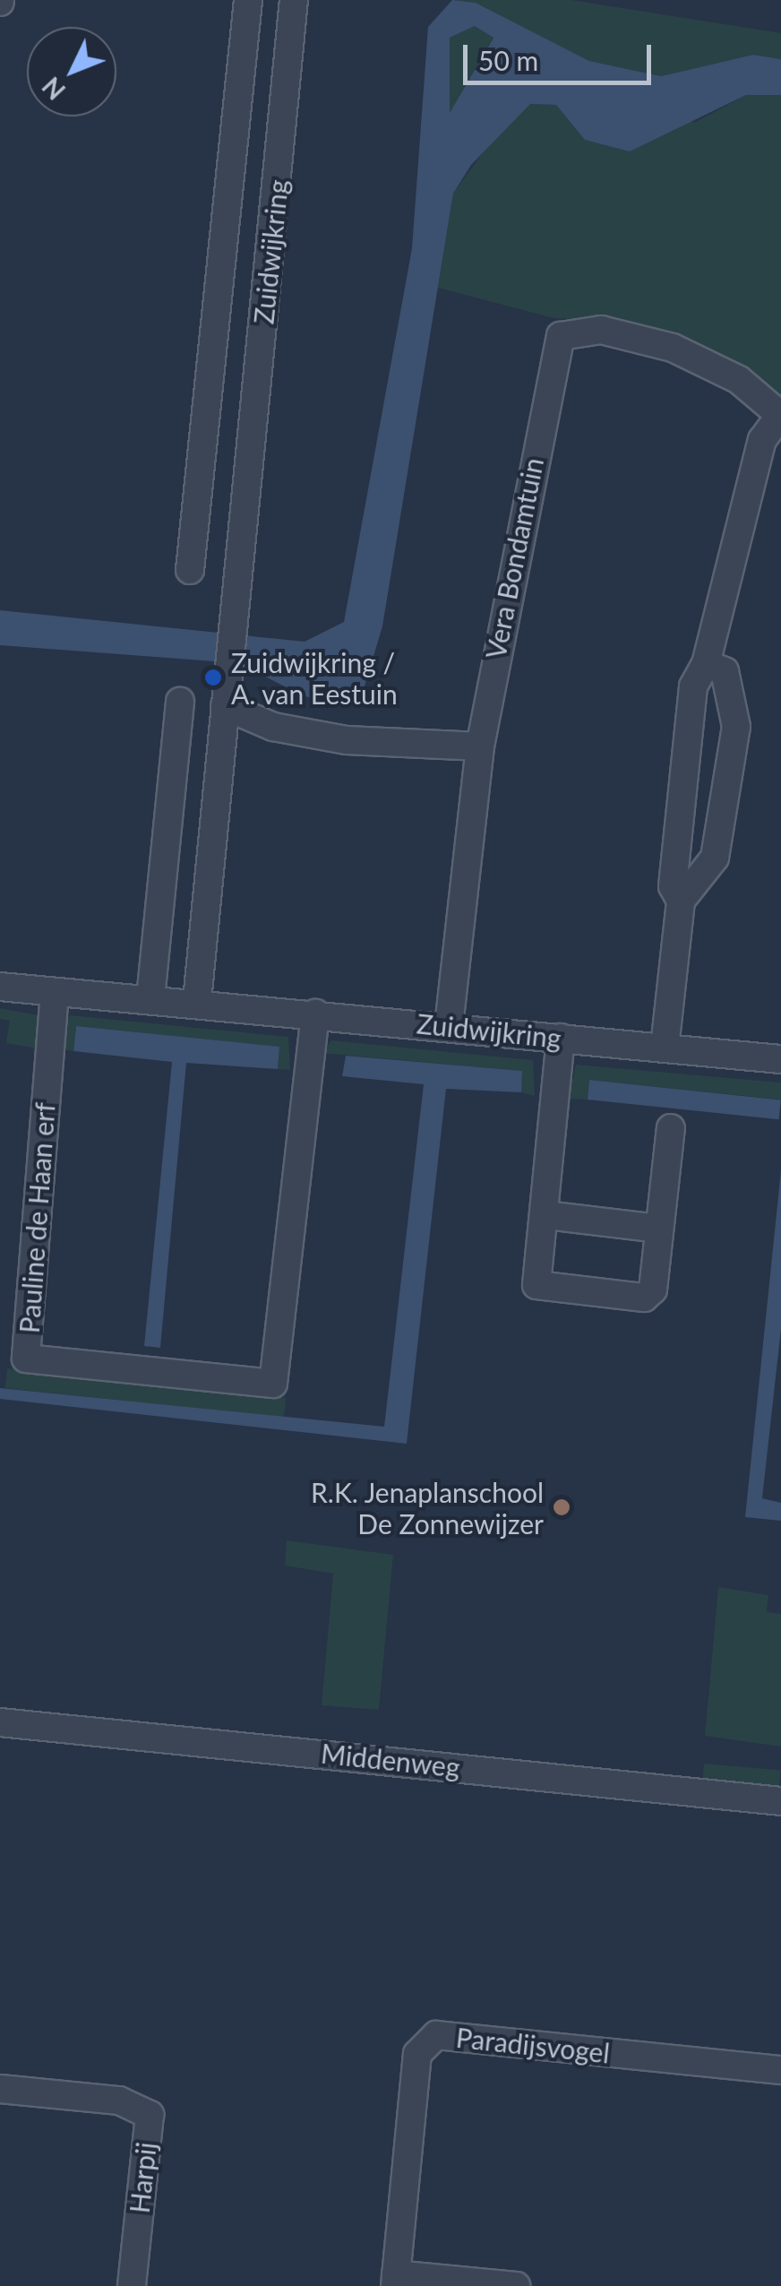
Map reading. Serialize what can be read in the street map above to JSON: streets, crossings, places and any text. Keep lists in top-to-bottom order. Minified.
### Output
{"streets":{"street":["Zuidwijkring","Vera Bondamtuin","Pauline de Haan erf","Middenweg","Paradijsvogel","Harpij"]},"crossings":[["Zuidwijkring","Vera Bondamtuin"],["Zuidwijkring","Pauline de Haan erf"]],"places":["Zuidwijkring / A. van Eestuin","R.K. Jenaplanschool De Zonnewijzer"],"scale_bar":"50 m","north":"bottom left"}
